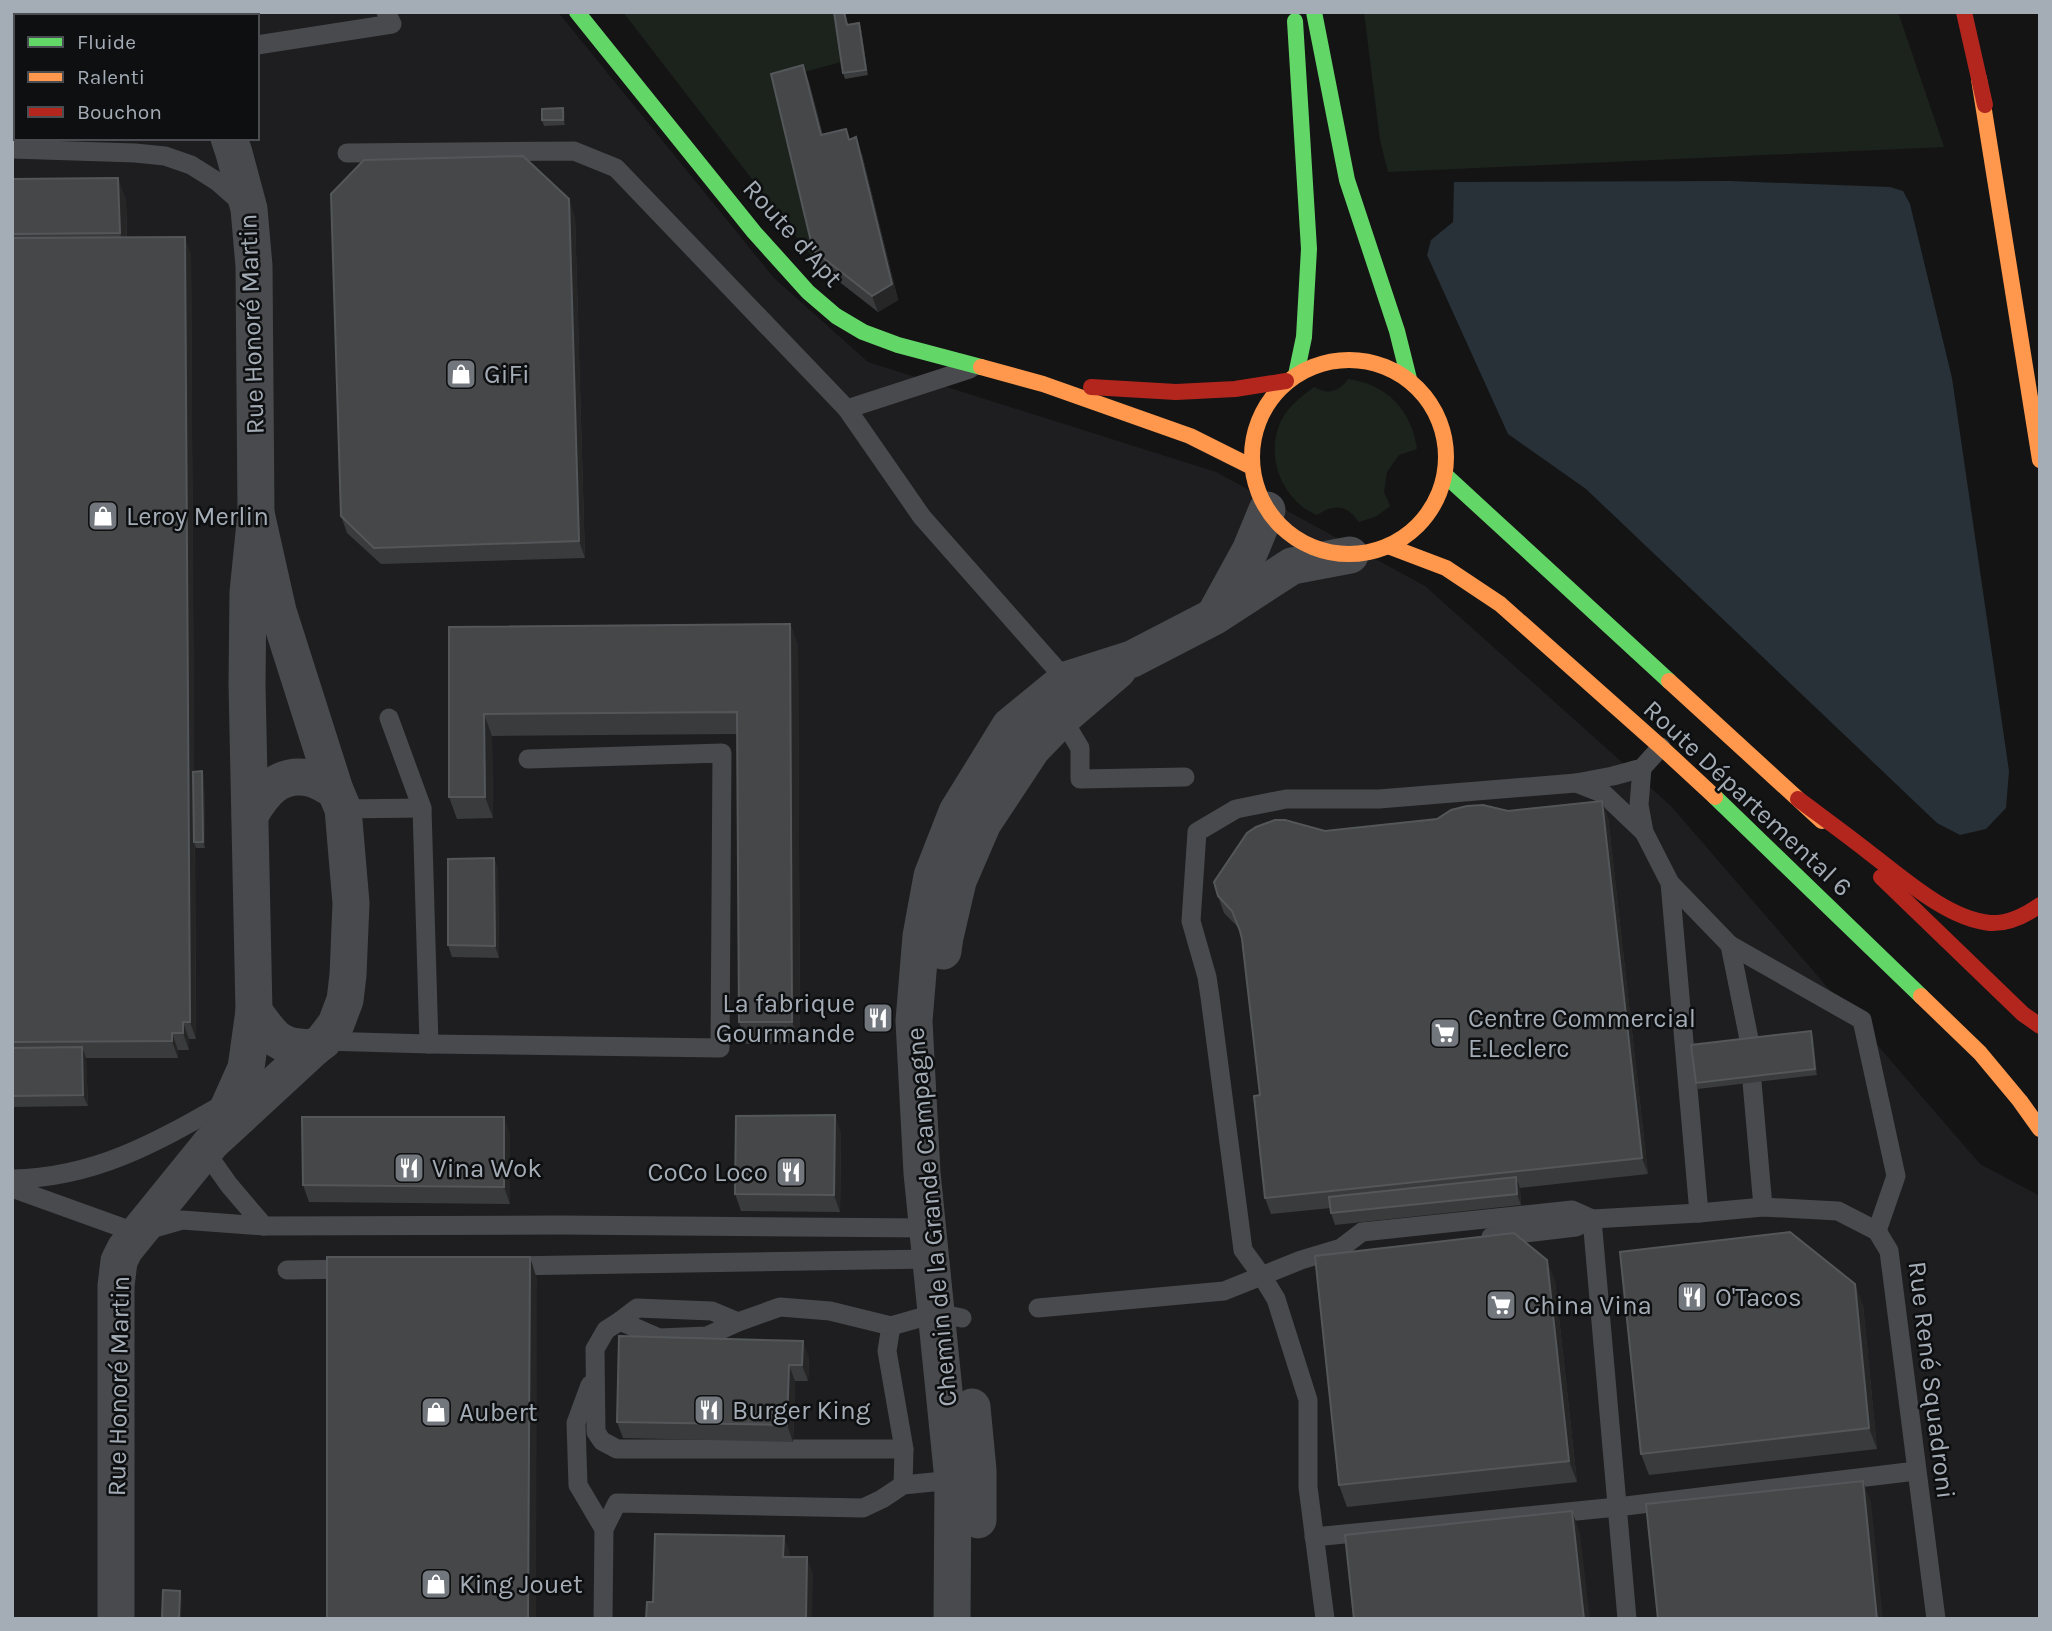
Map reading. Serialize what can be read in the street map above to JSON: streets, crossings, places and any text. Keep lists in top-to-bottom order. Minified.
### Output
{"streets":{"main road":["Route d'Apt","Route Départemental 6"],"street":["Rue Honoré Martin","Chemin de la Grande Campagne"],"lane":["Rue René Squadroni"]},"crossings":[["Route d'Apt","Route Départemental 6"],["Route d'Apt","Chemin de la Grande Campagne"],["Route Départemental 6","Chemin de la Grande Campagne"]],"places":{"shop":["GiFi","Leroy Merlin","Aubert","King Jouet"],"restaurant":["La fabrique Gourmande","Vina Wok","CoCo Loco","O'Tacos","Burger King"],"supermarket":["Centre Commercial E.Leclerc","China Vina"]},"legend":["Fluide","Ralenti","Bouchon"]}
